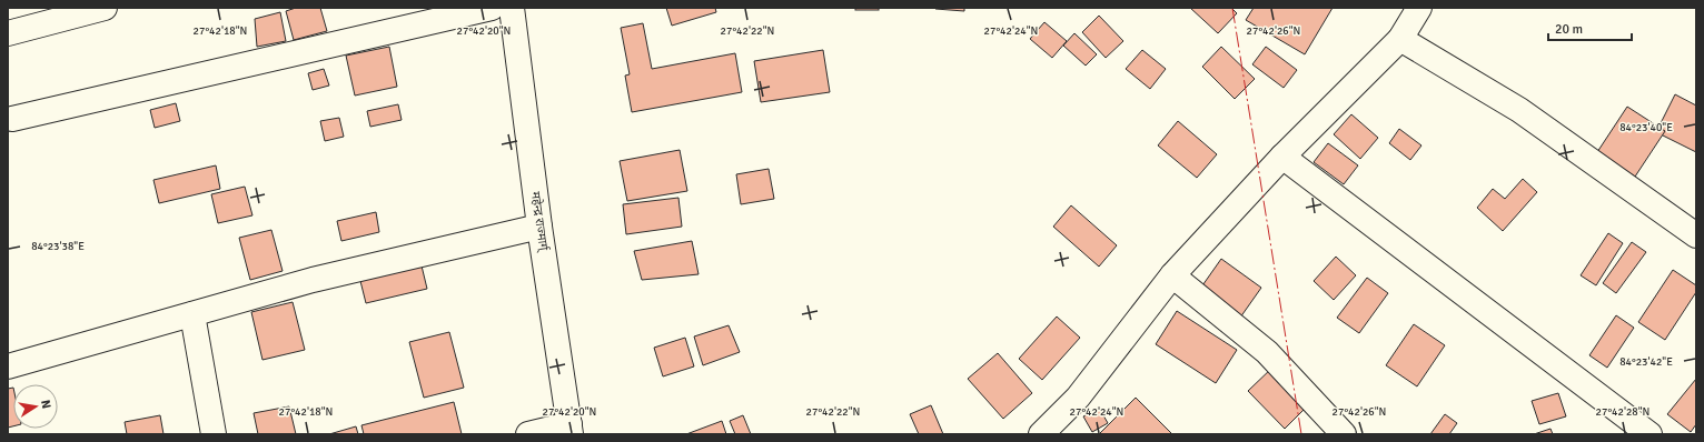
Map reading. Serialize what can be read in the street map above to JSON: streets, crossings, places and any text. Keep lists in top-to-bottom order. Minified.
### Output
{"streets":{"main road":["महेन्द्र राज्मार्ग्"]},"scale_bar":"20 m","north":"right","coordinates":["27°42'18\"N","27°42'20\"N","27°42'22\"N","27°42'24\"N","27°42'26\"N","84°23'40\"E","84°23'38\"E","84°23'42\"E","27°42'28\"N"]}
